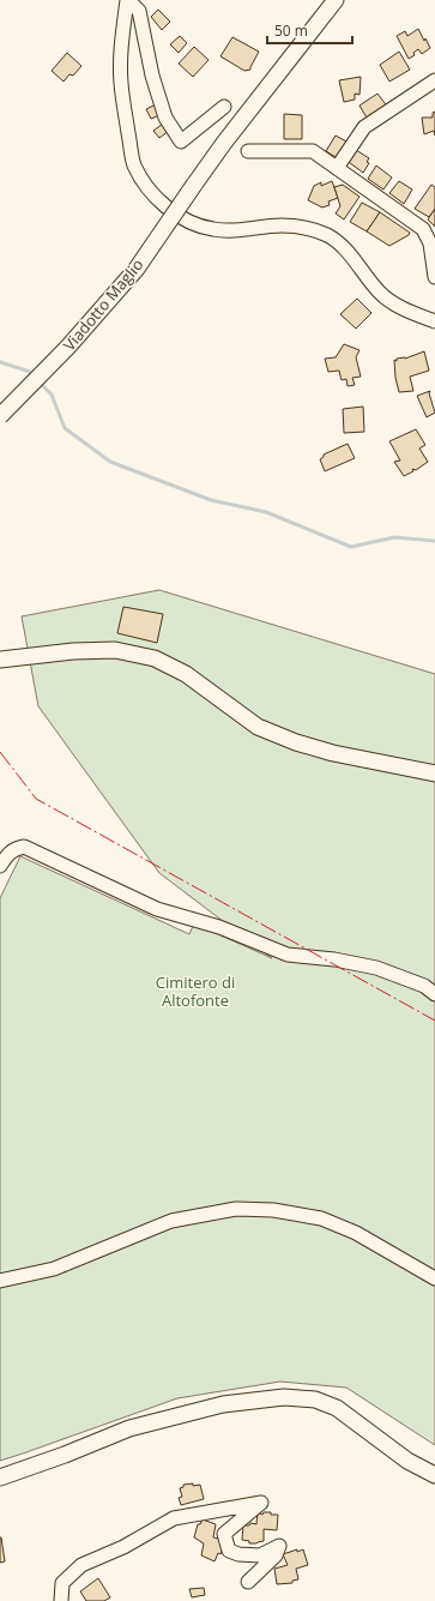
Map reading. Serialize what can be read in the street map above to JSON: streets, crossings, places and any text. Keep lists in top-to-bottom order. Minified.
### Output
{"streets":{"main road":["Viadotto Maglio"]},"parks":["Cimitero di Altofonte"],"scale_bar":"50 m"}
